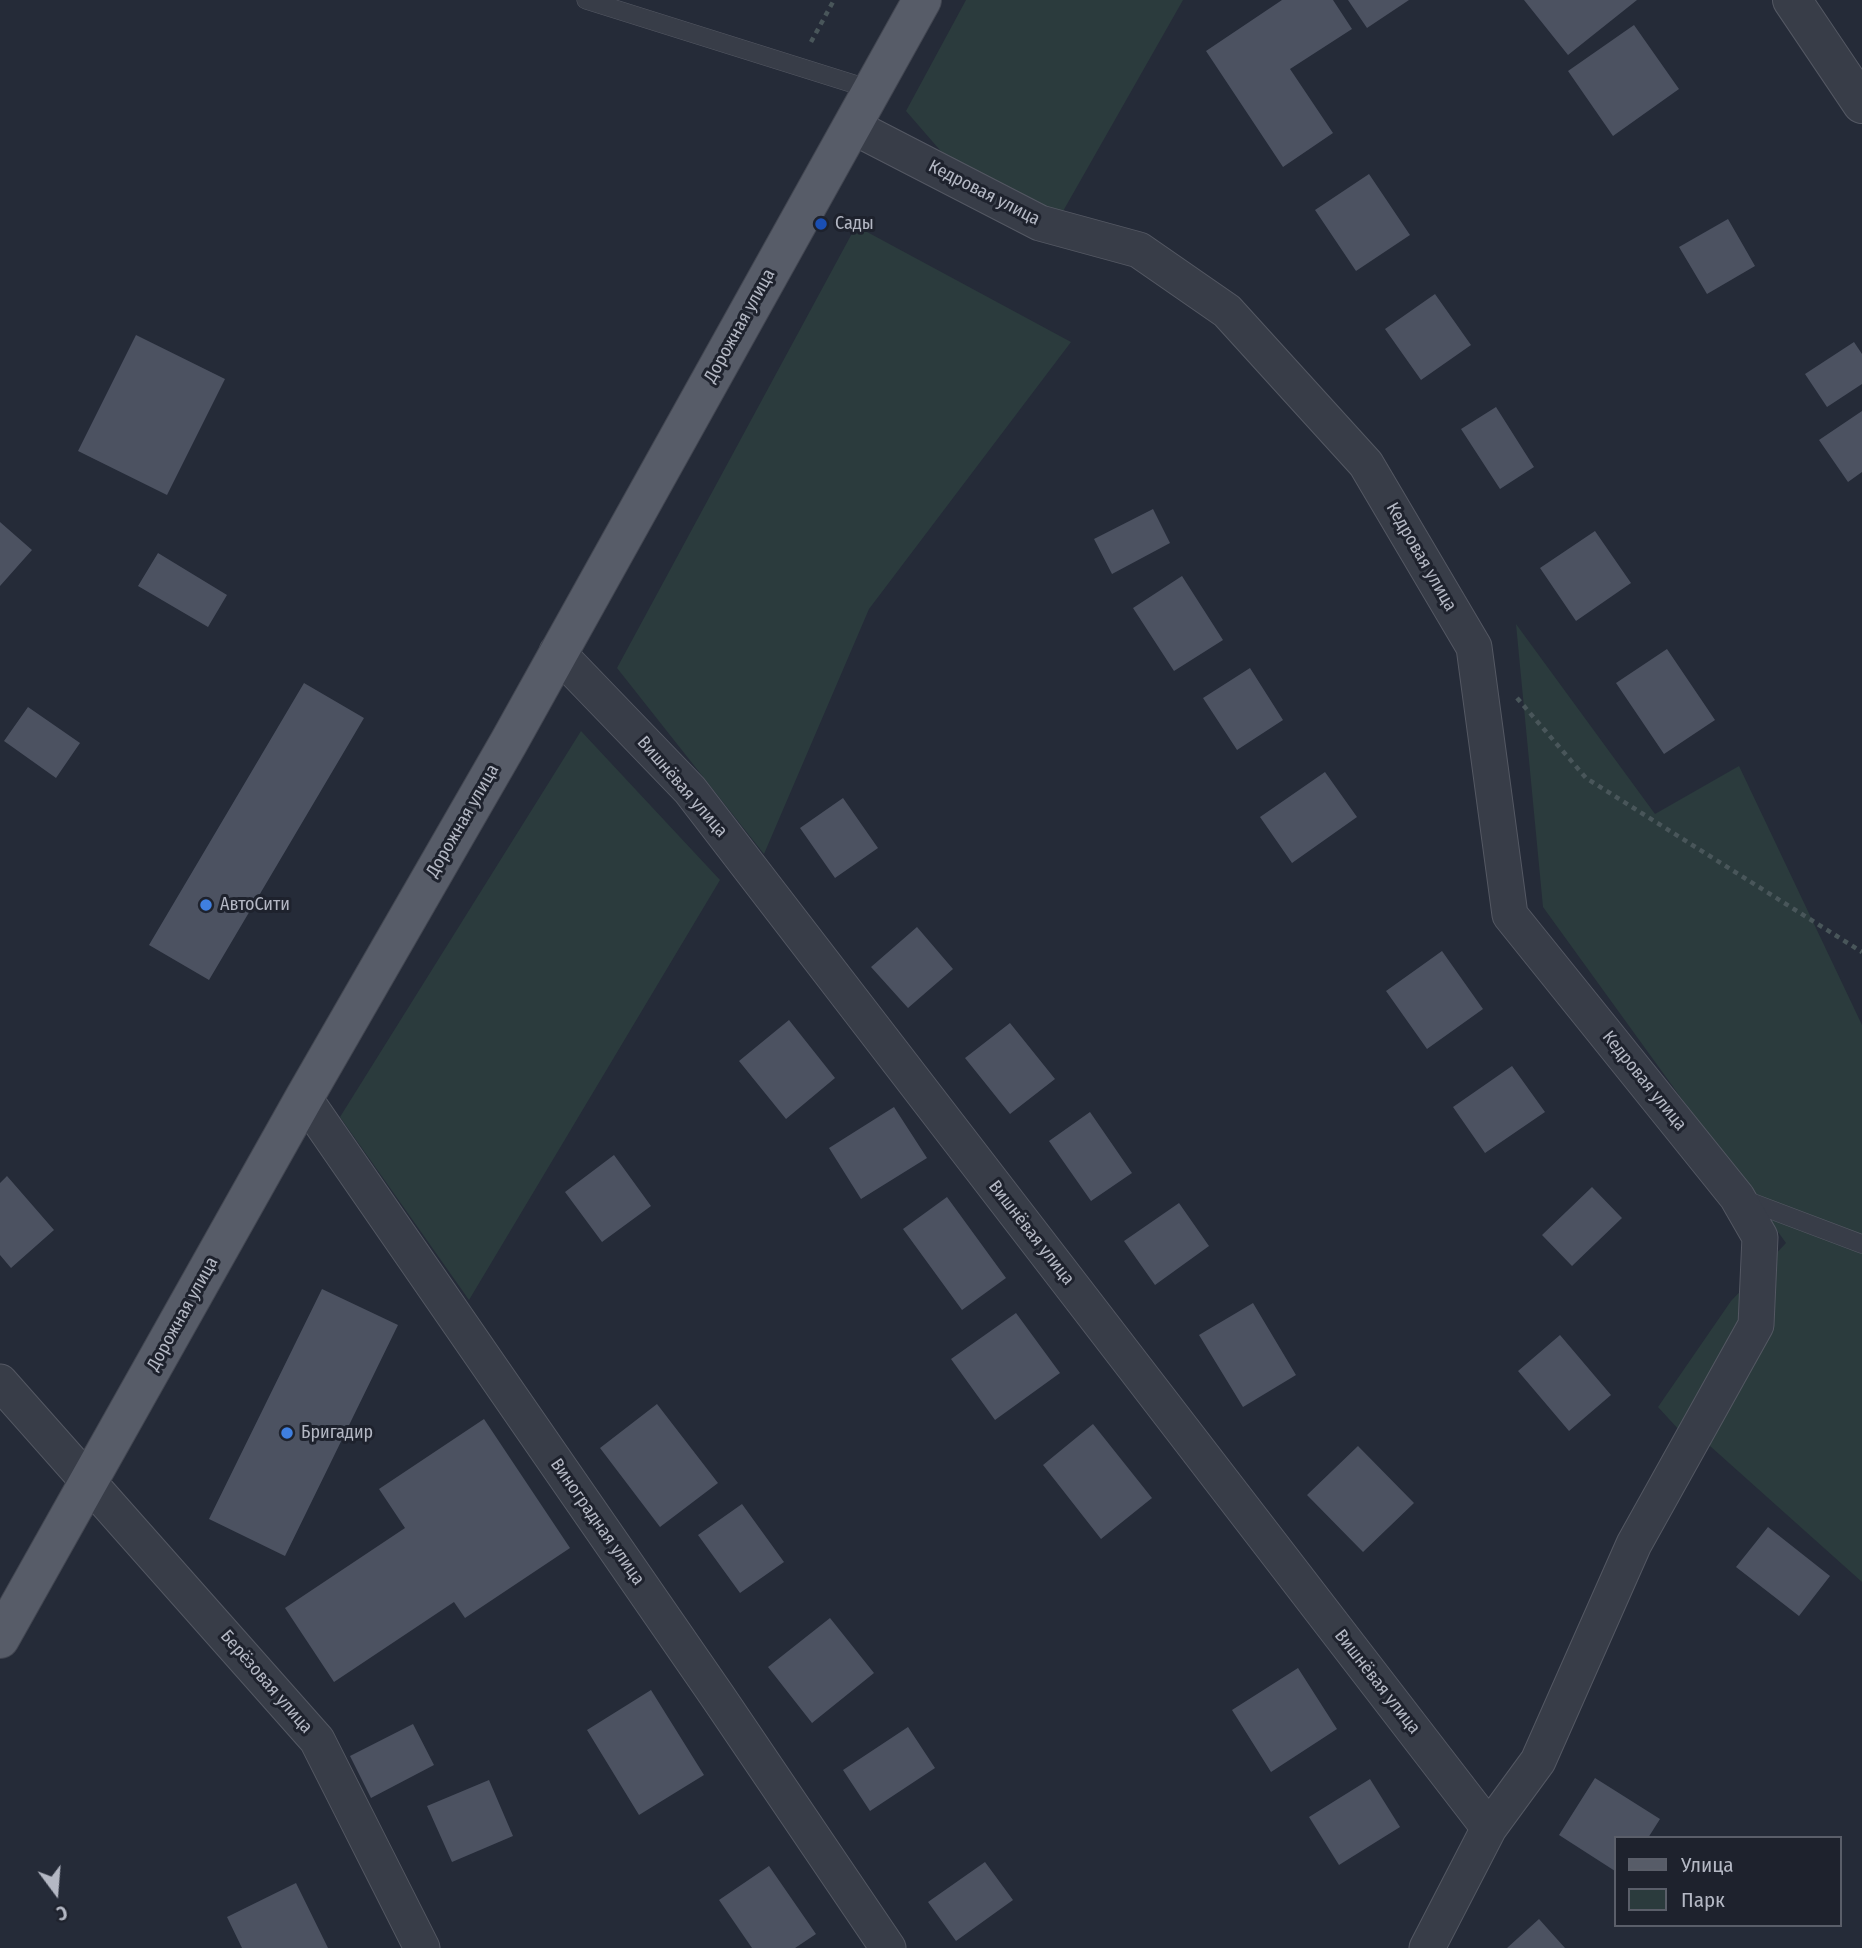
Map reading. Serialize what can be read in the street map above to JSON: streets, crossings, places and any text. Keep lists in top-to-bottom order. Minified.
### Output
{"streets":{"main road":["Дорожная улица"],"street":["Кедровая улица","Вишнёвая улица","Виноградная улица","Берёзовая улица"]},"crossings":[["Кедровая улица","Дорожная улица"],["Кедровая улица","Вишнёвая улица"],["Дорожная улица","Вишнёвая улица"],["Дорожная улица","Виноградная улица"],["Дорожная улица","Берёзовая улица"]],"places":["Сады","АвтоСити","Бригадир"],"legend":["Улица","Парк"],"north":"bottom"}
